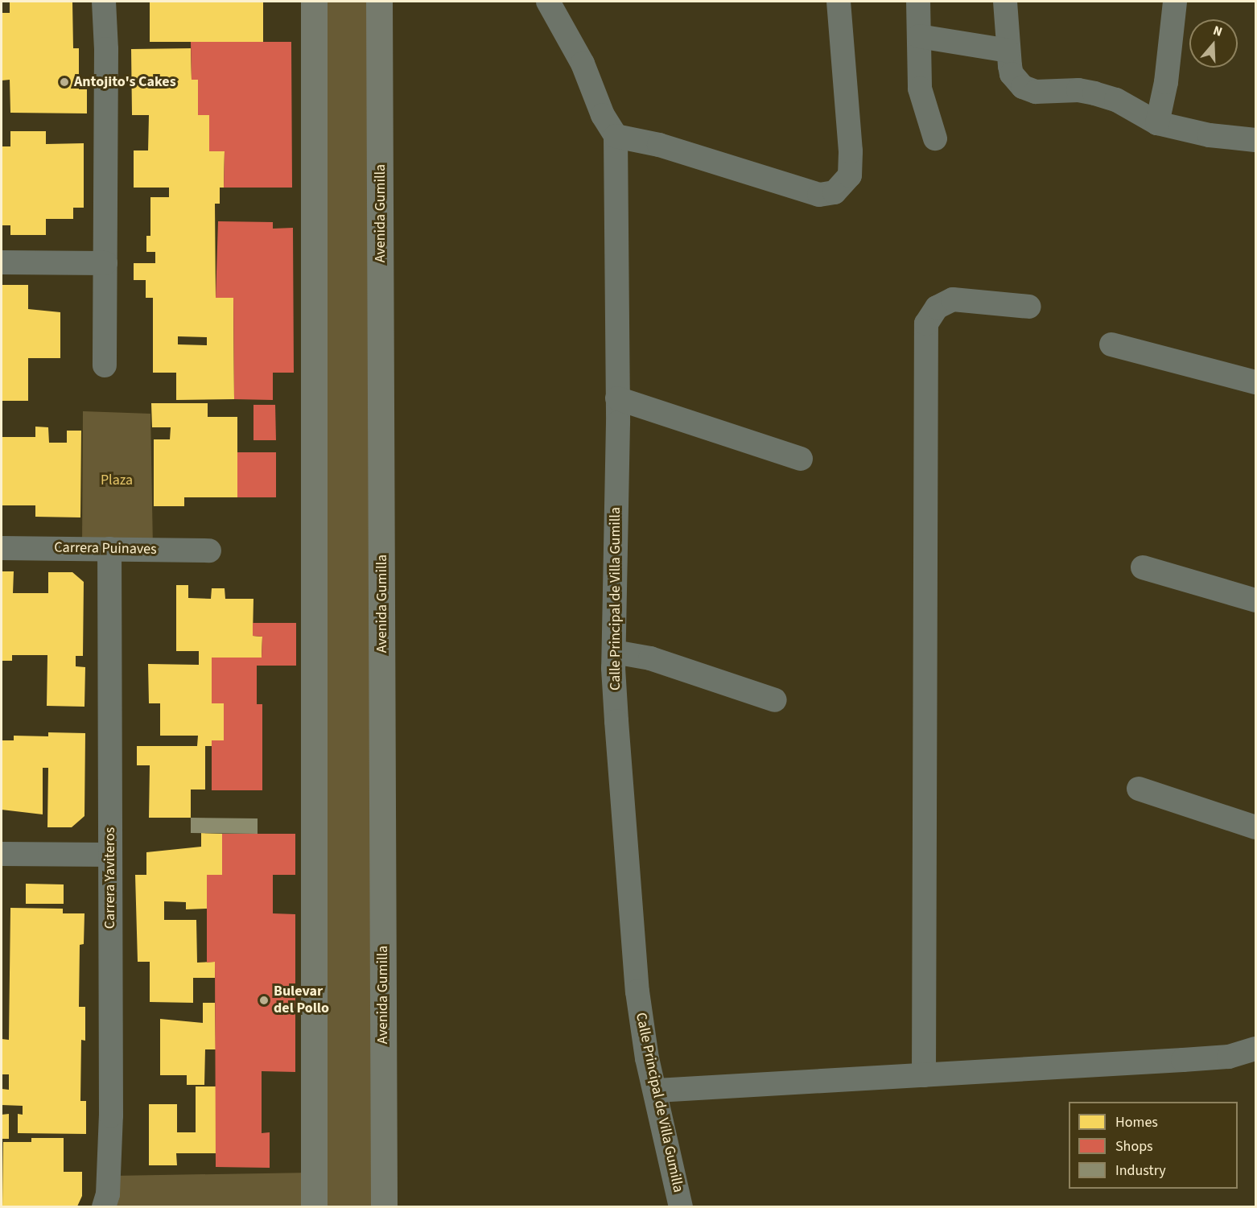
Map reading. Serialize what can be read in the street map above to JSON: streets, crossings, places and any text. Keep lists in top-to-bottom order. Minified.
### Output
{"streets":{"main road":["Avenida Gumilla"],"street":["Carrera Puinaves","Calle Principal de Villa Gumilla","Carrera Yaviteros"]},"crossings":[["Carrera Puinaves","Carrera Yaviteros"]],"parks":["Plaza"],"places":["Antojito's Cakes","Bulevar del Pollo"],"legend":["Homes","Shops","Industry"],"north":"top"}
